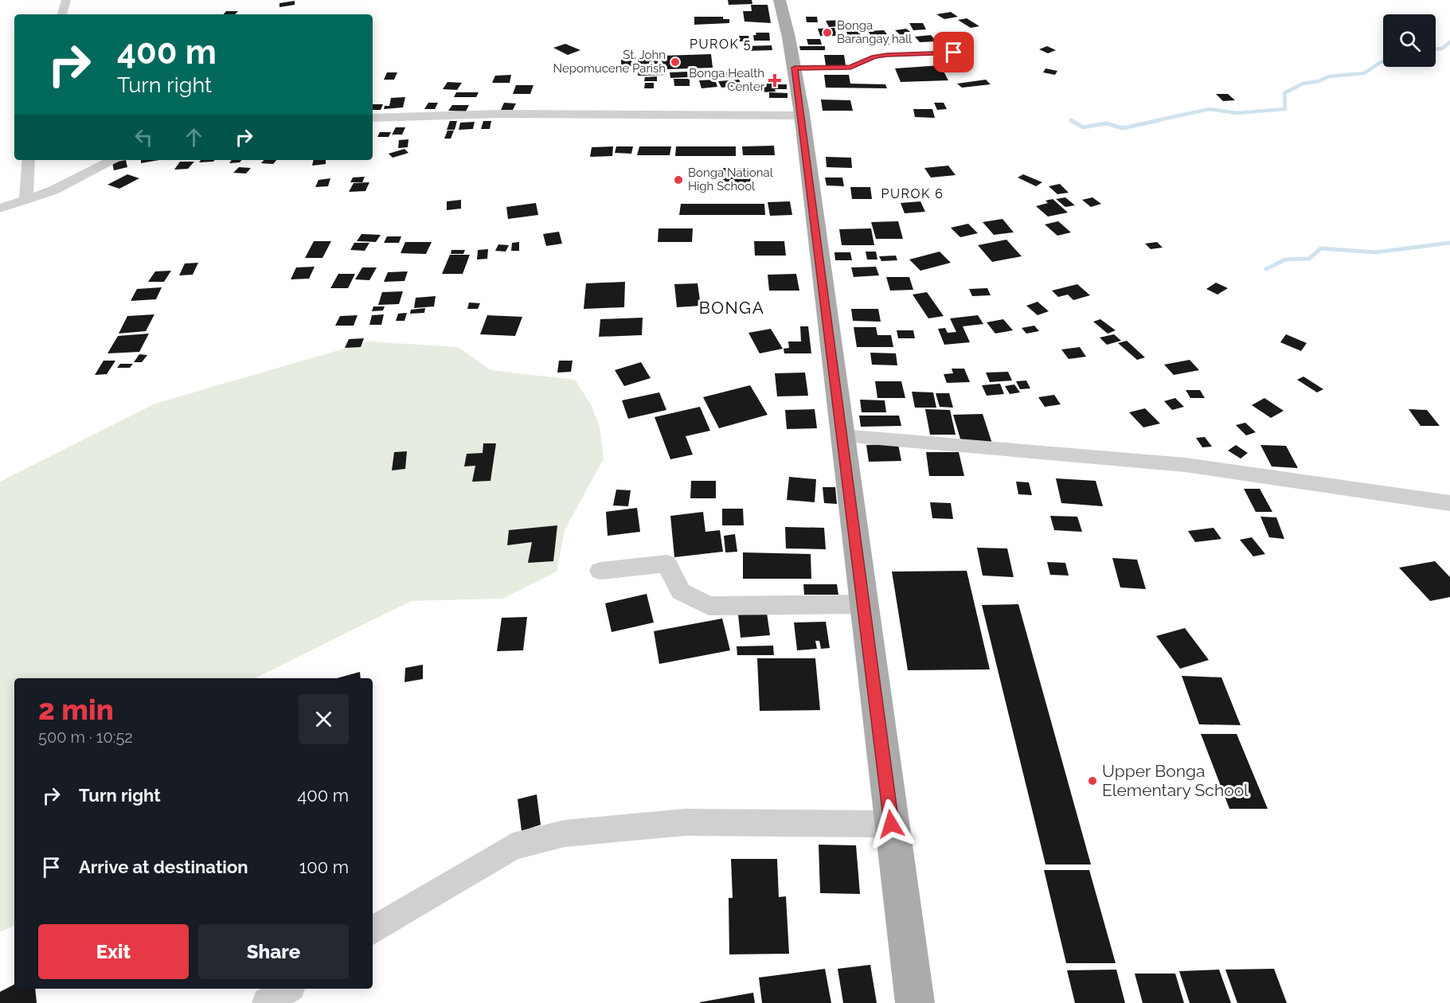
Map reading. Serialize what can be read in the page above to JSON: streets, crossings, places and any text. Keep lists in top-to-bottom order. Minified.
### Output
{"districts":["PUROK 5","PUROK 6","BONGA"],"places":{"other":["Bonga Barangay hall","St. John Nepomucene Parish","Bonga National High School","Upper Bonga Elementary School"],"health":["Bonga Health Center"]},"page":{"turn":["400 m","Turn right"],"heading":["2 min","500 m · 10:52"],"list":[{"name":"Turn right","value":"400 m"},{"name":"Arrive at destination","value":"100 m"}],"buttons":["Exit","Share"]}}
